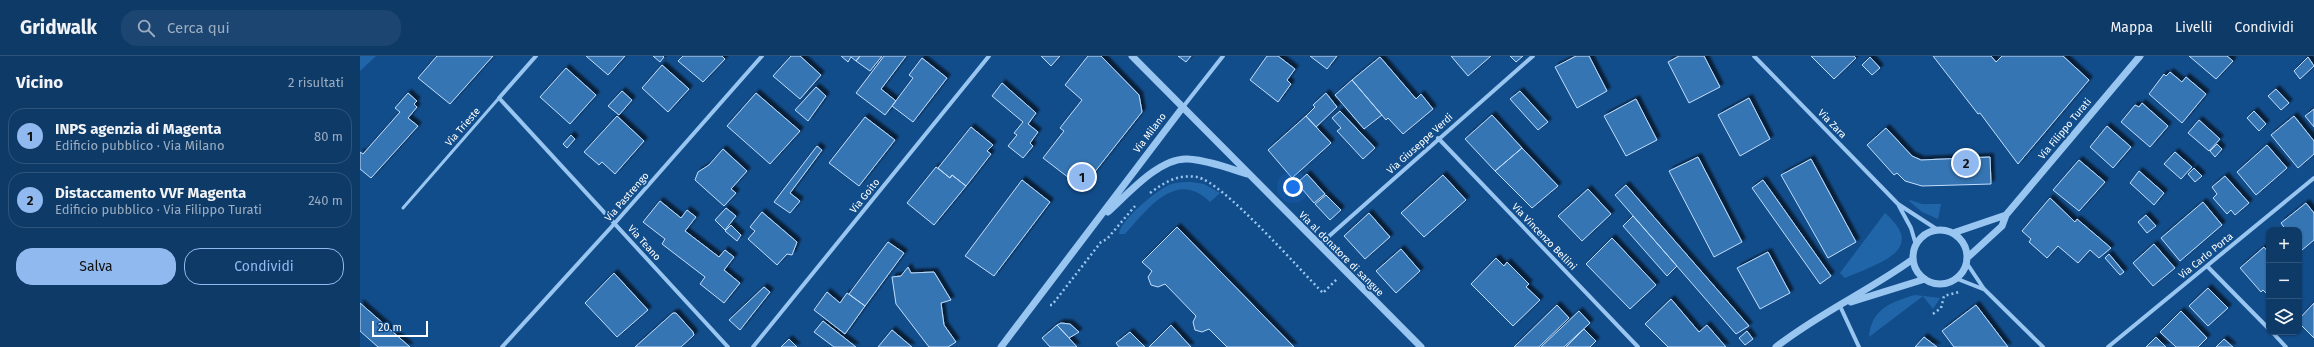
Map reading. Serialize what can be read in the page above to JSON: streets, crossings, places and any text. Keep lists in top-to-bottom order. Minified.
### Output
{"streets":{"street":["Via Zara","Via Trieste","Via Filippo Turati","Via Milano","Via Giuseppe Verdi","Via Goito","Via Pastrengo","Via Vincenzo Bellini","Via Teano","Via al donatore di sangue","Via Carlo Porta"]},"crossings":[["Via Zara","Via Filippo Turati"],["Via Trieste","Via Teano"],["Via Milano","Via al donatore di sangue"],["Via Giuseppe Verdi","Via Vincenzo Bellini"],["Via Giuseppe Verdi","Via al donatore di sangue"],["Via Pastrengo","Via Teano"]],"scale_bar":"20 m","page":{"header":"Gridwalk","search":"Cerca qui","nav":["Mappa","Livelli","Condividi"],"heading":["Vicino","2 risultati"],"list":[{"mark":"1","name":"INPS agenzia di Magenta","note":"Edificio pubblico · Via Milano","value":"80 m"},{"mark":"2","name":"Distaccamento VVF Magenta","note":"Edificio pubblico · Via Filippo Turati","value":"240 m"}],"pins":["2","1"],"map_buttons":["+","−"],"buttons":["Salva","Condividi"],"scale":"20 m"}}
